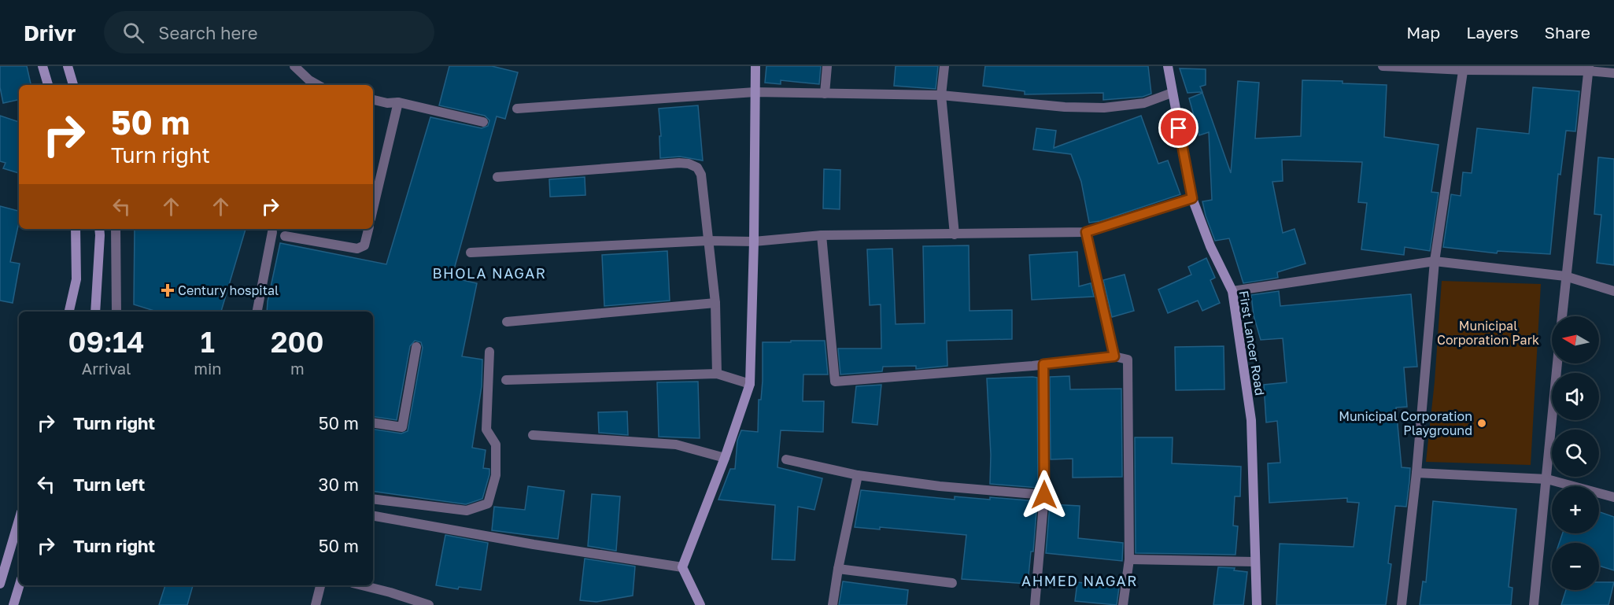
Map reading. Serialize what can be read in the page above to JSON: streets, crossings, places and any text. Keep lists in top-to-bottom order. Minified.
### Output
{"streets":{"street":["First Lancer Road"]},"districts":["BHOLA NAGAR","AHMED NAGAR"],"parks":["Municipal Corporation Park"],"places":{"health":["Century hospital"],"other":["Municipal Corporation Playground"]},"north":"left","page":{"header":"Drivr","search":"Search here","nav":["Map","Layers","Share"],"turn":["50 m","Turn right"],"eta":["09:14","Arrival","1","min","200","m"],"map_buttons":["+","−"],"list":[{"name":"Turn right","value":"50 m"},{"name":"Turn left","value":"30 m"},{"name":"Turn right","value":"50 m"}]}}
